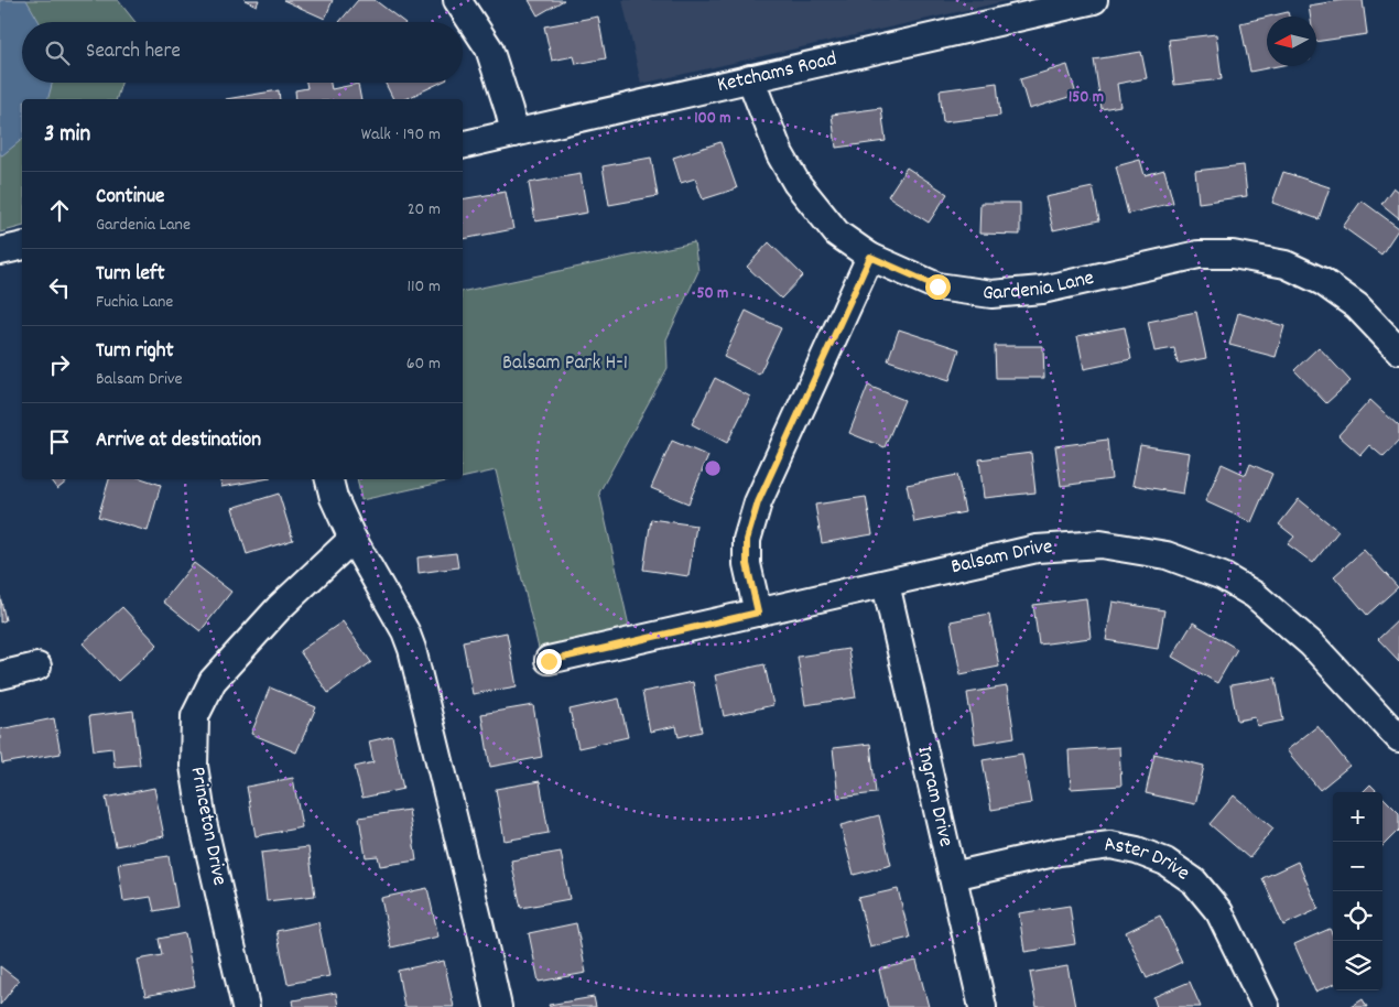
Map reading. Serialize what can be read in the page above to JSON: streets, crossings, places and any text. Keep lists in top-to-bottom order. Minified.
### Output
{"streets":{"street":["Ketchams Road","Gardenia Lane","Balsam Drive","Ingram Drive","Princeton Drive","Aster Drive"]},"crossings":[["Ketchams Road","Gardenia Lane"],["Balsam Drive","Ingram Drive"],["Ingram Drive","Aster Drive"]],"parks":["Balsam Park H-1"],"north":"left","page":{"search":"Search here","heading":["3 min","Walk · 190 m"],"list":[["Continue","Gardenia Lane","20 m"],["Turn left","Fuchia Lane","110 m"],["Turn right","Balsam Drive","60 m"],"Arrive at destination"],"map_buttons":["+","−"]},"rings":["150 m","100 m","50 m"]}
